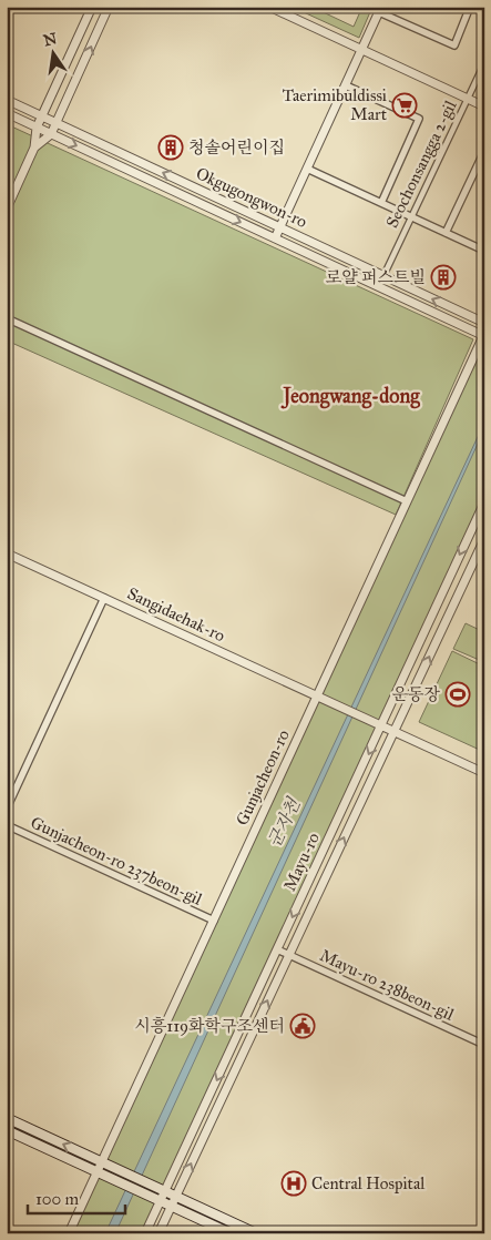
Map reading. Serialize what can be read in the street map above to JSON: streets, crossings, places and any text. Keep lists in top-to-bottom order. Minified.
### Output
{"streets":{"street":["Seochonsangga 2-gil","Okgugongwon-ro","Sangidaehak-ro","Gunjacheon-ro","Gunjacheon-ro 237beon-gil","Mayu-ro","Mayu-ro 238beon-gil"]},"crossings":[["Seochonsangga 2-gil","Okgugongwon-ro"],["Okgugongwon-ro","Gunjacheon-ro"],["Sangidaehak-ro","Gunjacheon-ro"],["Sangidaehak-ro","Mayu-ro"],["Gunjacheon-ro","Gunjacheon-ro 237beon-gil"],["Mayu-ro","Mayu-ro 238beon-gil"]],"districts":["Jeongwang-dong"],"water":["군자천"],"places":{"supermarket":["Taerimibuldissi Mart"],"building":["청솔어린이집","로얄 퍼스트빌"],"sports":["운동장"],"public building":["시흥119화학구조센터"],"hospital":["Central Hospital"]},"scale_bar":"100 m","north":"top"}
